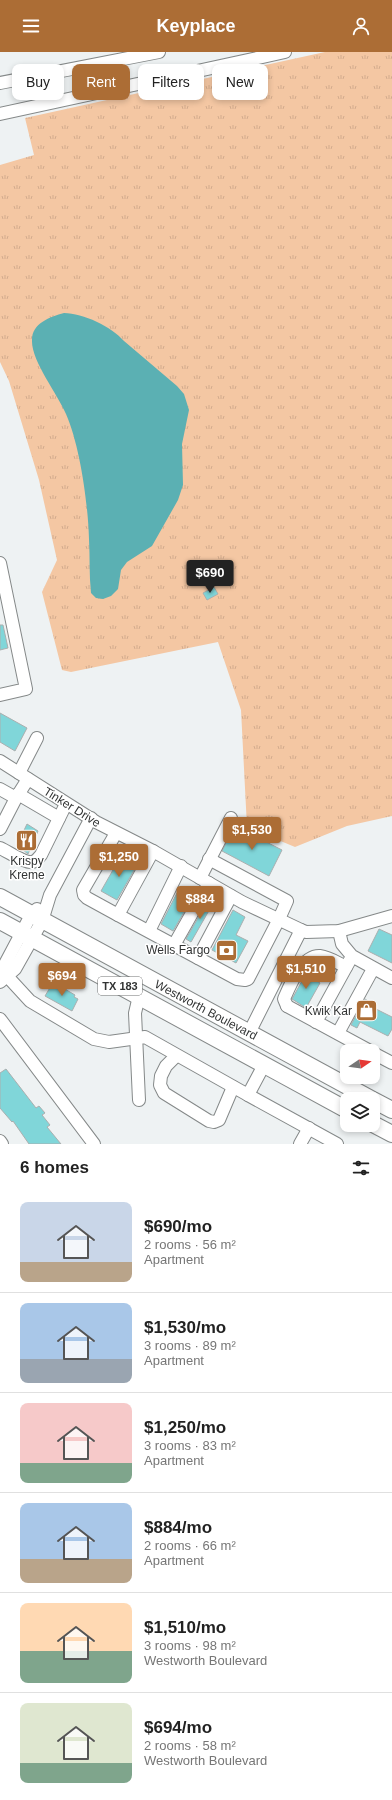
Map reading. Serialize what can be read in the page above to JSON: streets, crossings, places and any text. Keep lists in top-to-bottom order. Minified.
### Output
{"streets":{"main road":["TX 183","Westworth Boulevard"],"street":["Tinker Drive"]},"places":{"restaurant":["Krispy Kreme"],"bank":["Wells Fargo"],"shop":["Kwik Kar"]},"north":"right","page":{"header":"Keyplace","chip":["Buy","Rent","Filters","New"],"price":["$690","$1,530","$1,250","$884","$1,510","$694"],"heading":"6 homes","list":[{"name":"$690/mo","note":"2 rooms · 56 m² · Apartment"},{"name":"$1,530/mo","note":"3 rooms · 89 m² · Apartment"},{"name":"$1,250/mo","note":"3 rooms · 83 m² · Apartment"},{"name":"$884/mo","note":"2 rooms · 66 m² · Apartment"},{"name":"$1,510/mo","note":"3 rooms · 98 m² · Westworth Boulevard"},{"name":"$694/mo","note":"2 rooms · 58 m² · Westworth Boulevard"}]}}
